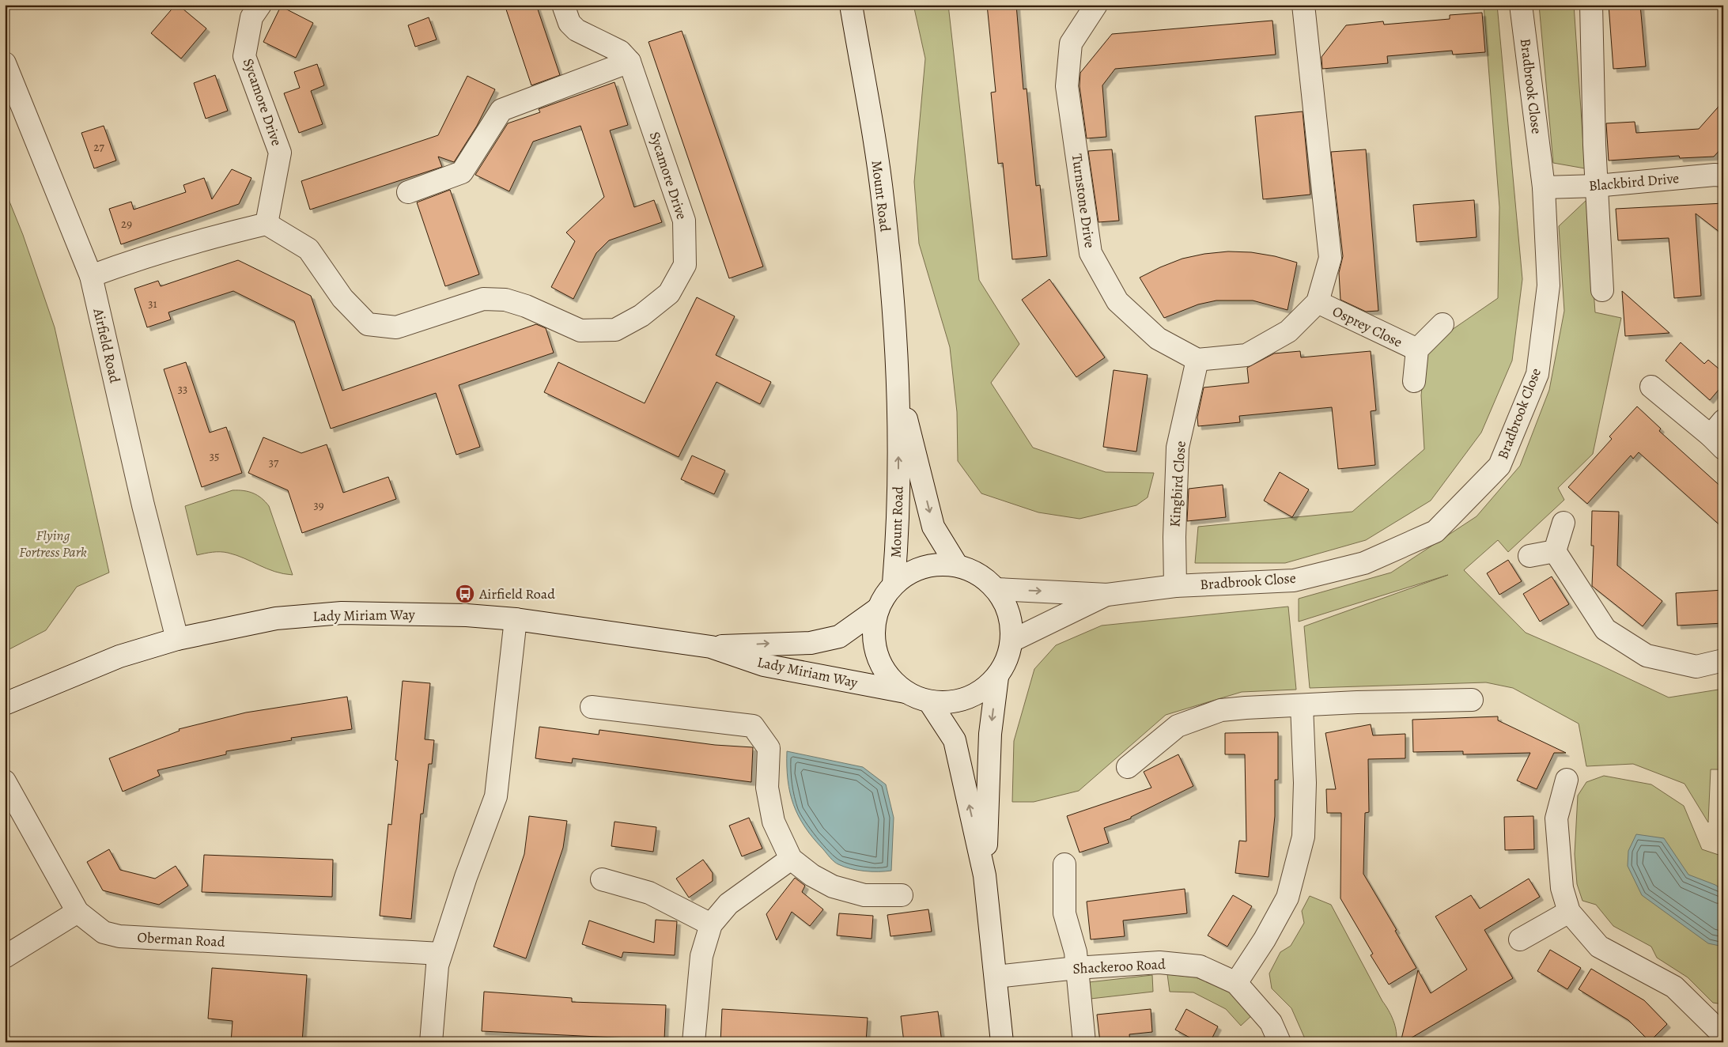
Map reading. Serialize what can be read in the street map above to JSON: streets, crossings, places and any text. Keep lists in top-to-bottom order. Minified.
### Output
{"streets":{"street":["Bradbrook Close","Sycamore Drive","Blackbird Drive","Mount Road","Turnstone Drive","Osprey Close","Airfield Road","Kingbird Close","Lady Miriam Way","Oberman Road","Shackeroo Road"]},"crossings":[["Bradbrook Close","Blackbird Drive"],["Bradbrook Close","Mount Road"],["Bradbrook Close","Kingbird Close"],["Bradbrook Close","Lady Miriam Way"],["Mount Road","Lady Miriam Way"],["Turnstone Drive","Kingbird Close"],["Airfield Road","Lady Miriam Way"]],"parks":["Flying Fortress Park"],"places":{"bus stop":["Airfield Road"]},"house_numbers":["27","29","31","33","35","37","39"]}
